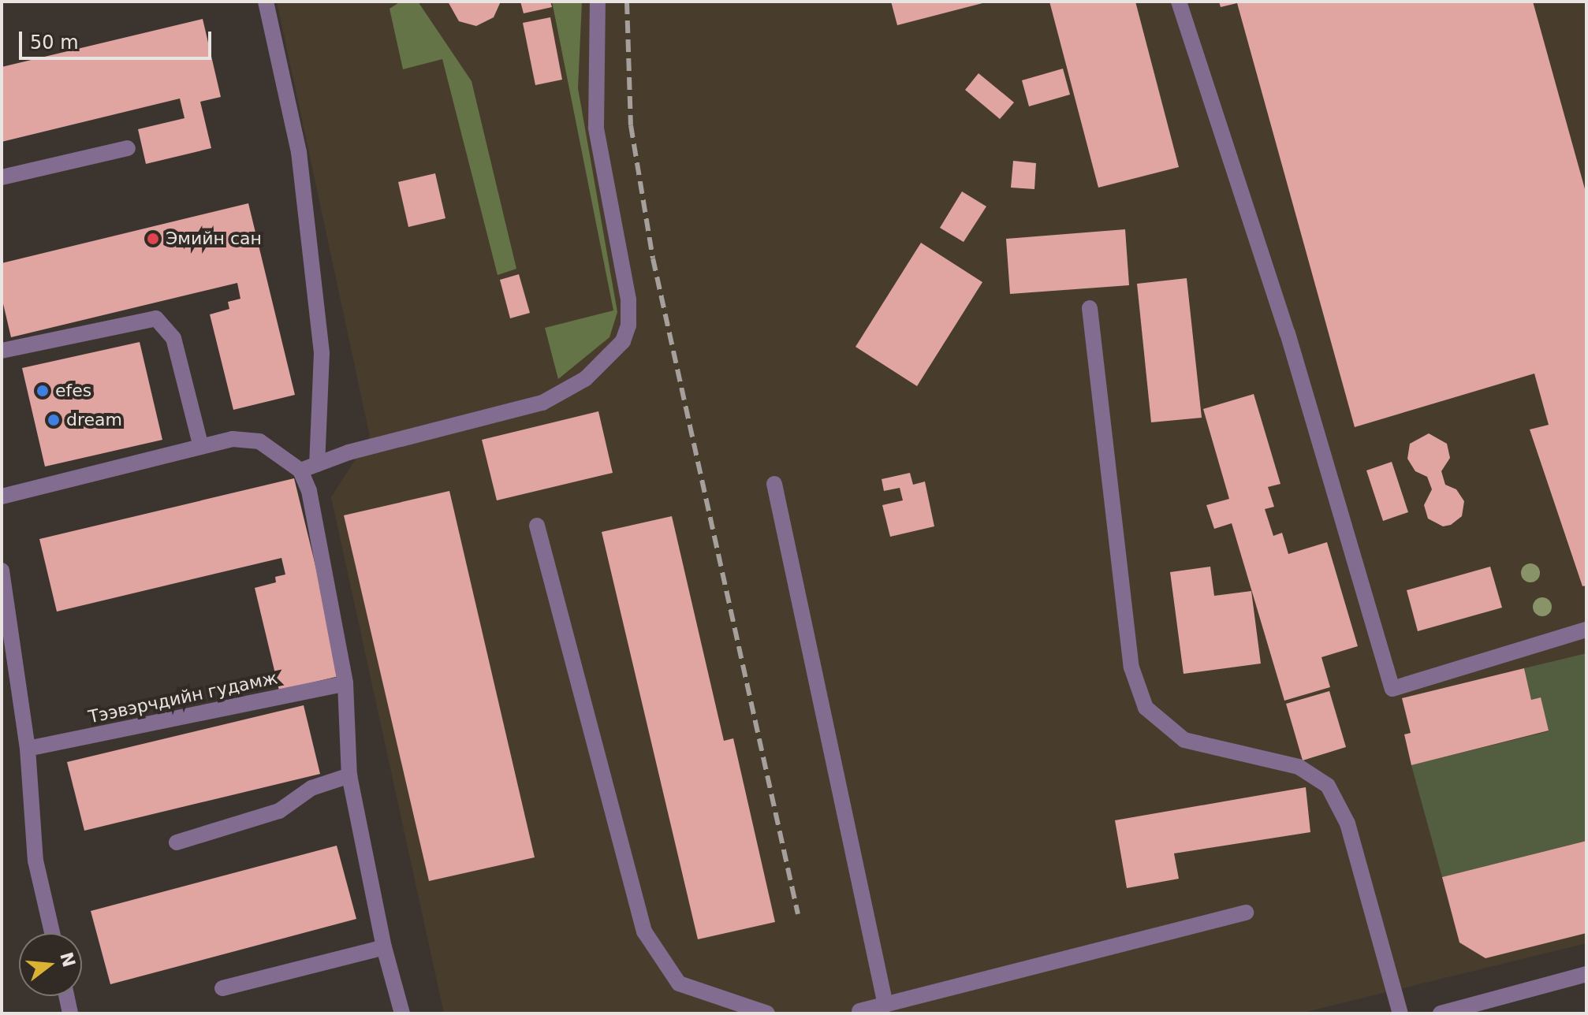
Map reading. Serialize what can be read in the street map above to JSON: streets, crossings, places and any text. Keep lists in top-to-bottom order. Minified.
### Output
{"streets":{"street":["Тээвэрчдийн гудамж"]},"places":["Эмийн сан","efes","dream"],"scale_bar":"50 m","north":"right"}
